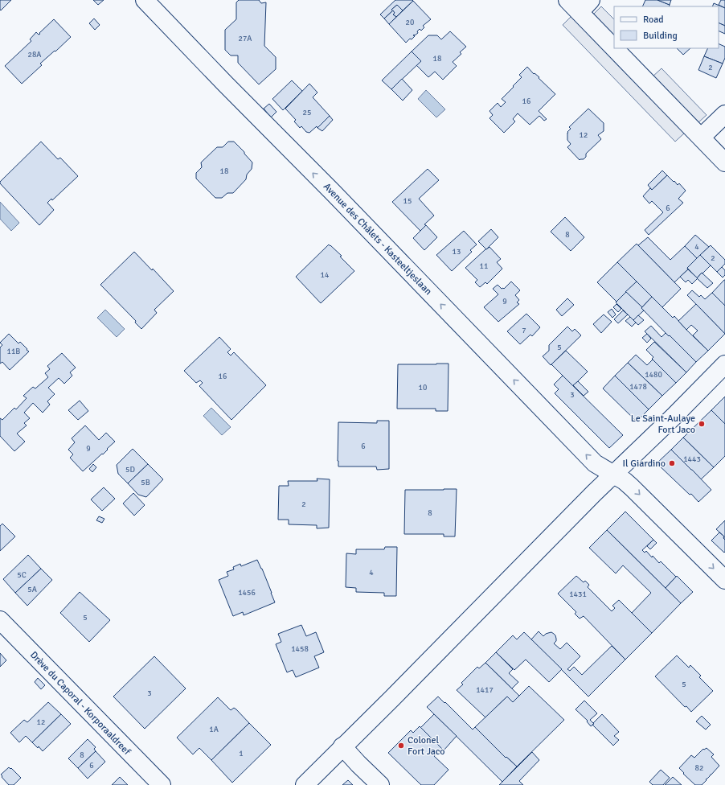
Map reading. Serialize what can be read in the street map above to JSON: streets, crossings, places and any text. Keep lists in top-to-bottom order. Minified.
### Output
{"streets":{"street":["Avenue des Châlets - Kasteeltjeslaan","Drève du Caporal - Korporaaldreef"]},"places":["Le Saint-Aulaye Fort Jaco","Il Giardino","Colonel Fort Jaco"],"house_numbers":["20","27A","28A","18","2","16","25","12","18","15","6","8","4","13","2","11","14","9","7","5","11B","1480","16","1478","10","3","6","9","1443","5D","5B","2","8","4","5C","5A","1456","1431","5","1458","5","1417","3","12","1A","1","8","6","82"],"legend":["Road","Building"]}
